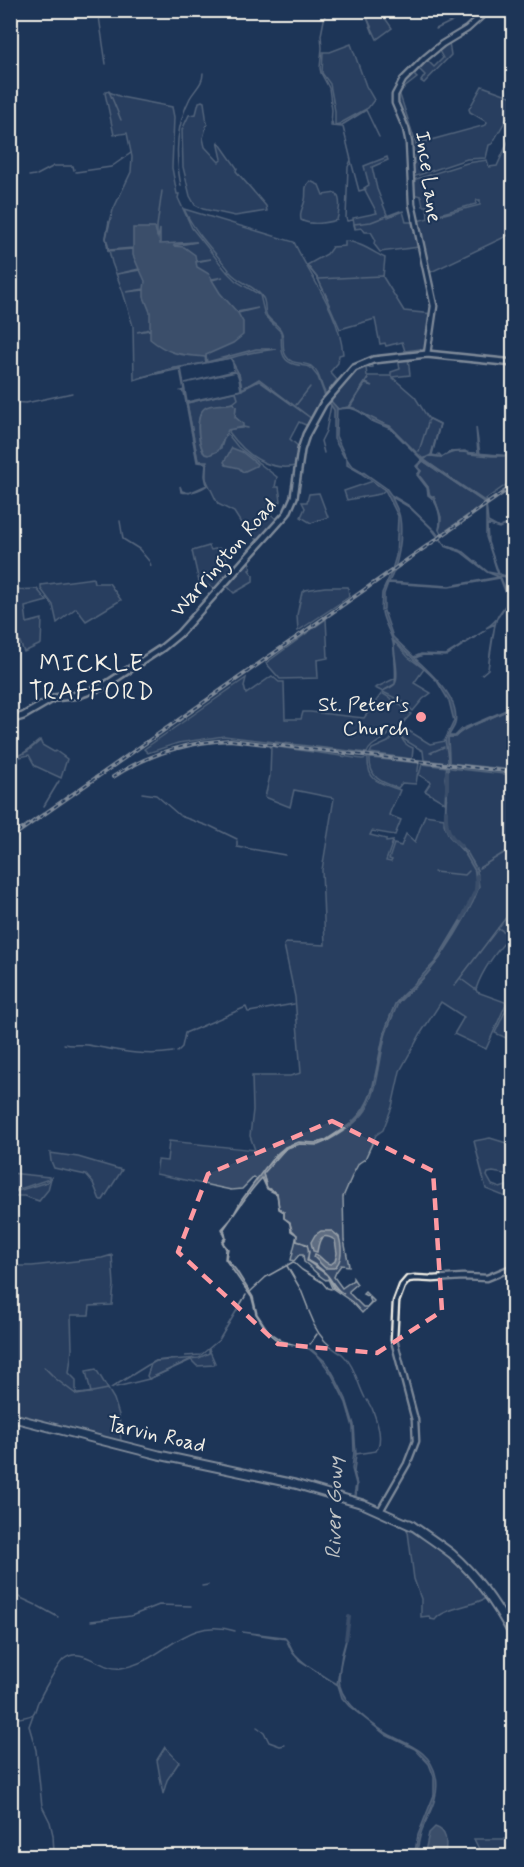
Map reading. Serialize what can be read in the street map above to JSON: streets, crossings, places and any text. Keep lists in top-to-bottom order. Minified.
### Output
{"streets":{"highway":["Tarvin Road"],"main road":["Ince Lane","Warrington Road"]},"crossings":[["Ince Lane","Warrington Road"]],"districts":["MICKLE TRAFFORD"],"water":["River Gowy"],"places":["St. Peter's Church"]}
